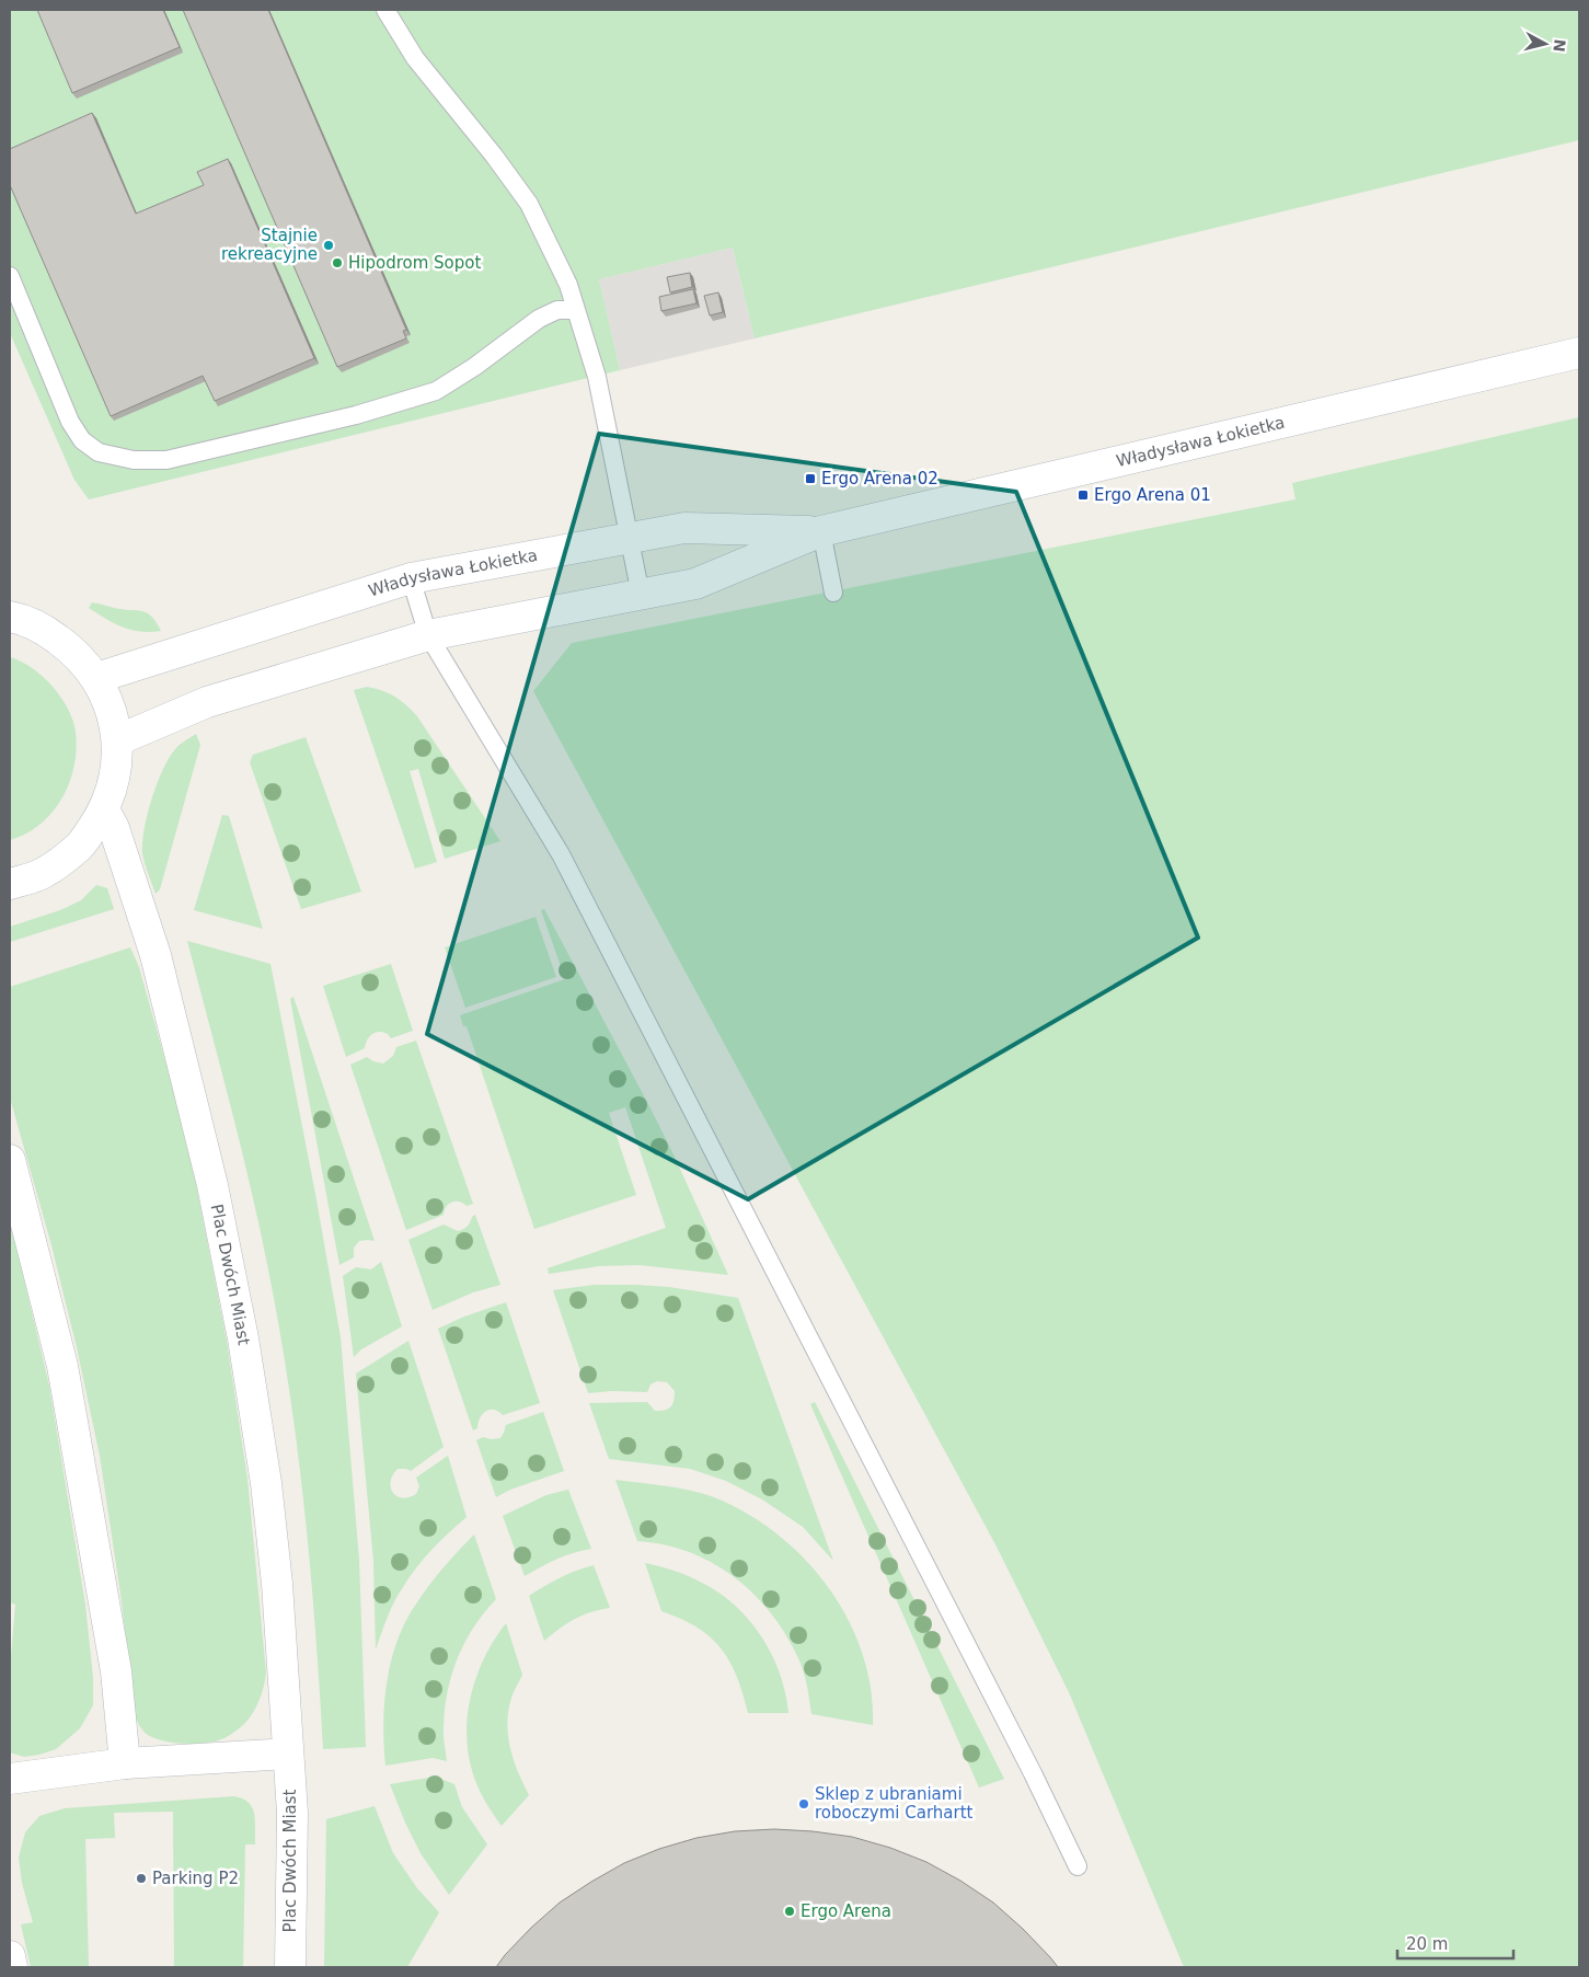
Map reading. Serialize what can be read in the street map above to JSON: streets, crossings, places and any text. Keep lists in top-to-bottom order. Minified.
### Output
{"streets":{"street":["Władysława Łokietka","Plac Dwóch Miast"]},"places":{"other":["Stajnie rekreacyjne","Hipodrom Sopot","Sklep z ubraniami roboczymi Carhartt","Parking P2","Ergo Arena"],"transit":["Ergo Arena 02","Ergo Arena 01"]},"scale_bar":"20 m","north":"right"}
